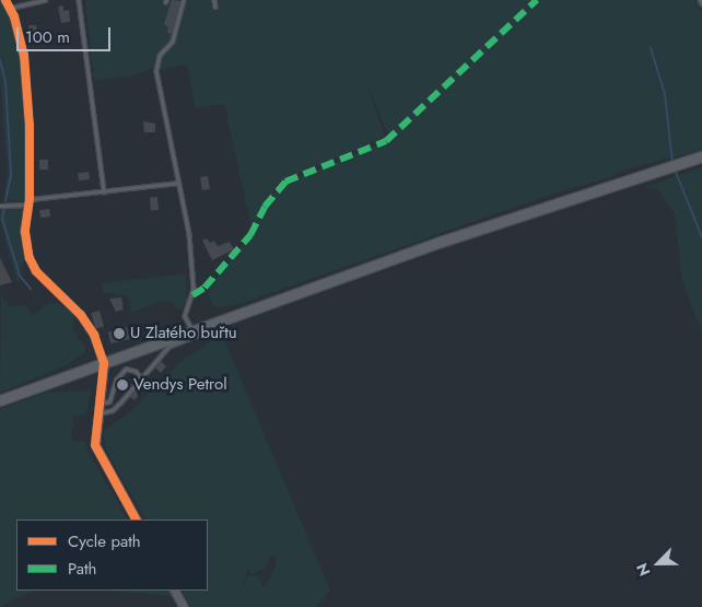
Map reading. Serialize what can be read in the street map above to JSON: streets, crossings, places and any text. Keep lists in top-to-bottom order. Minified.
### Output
{"places":["U Zlatého buřtu","Vendys Petrol"],"legend":["Cycle path","Path"],"scale_bar":"100 m","north":"bottom left"}
